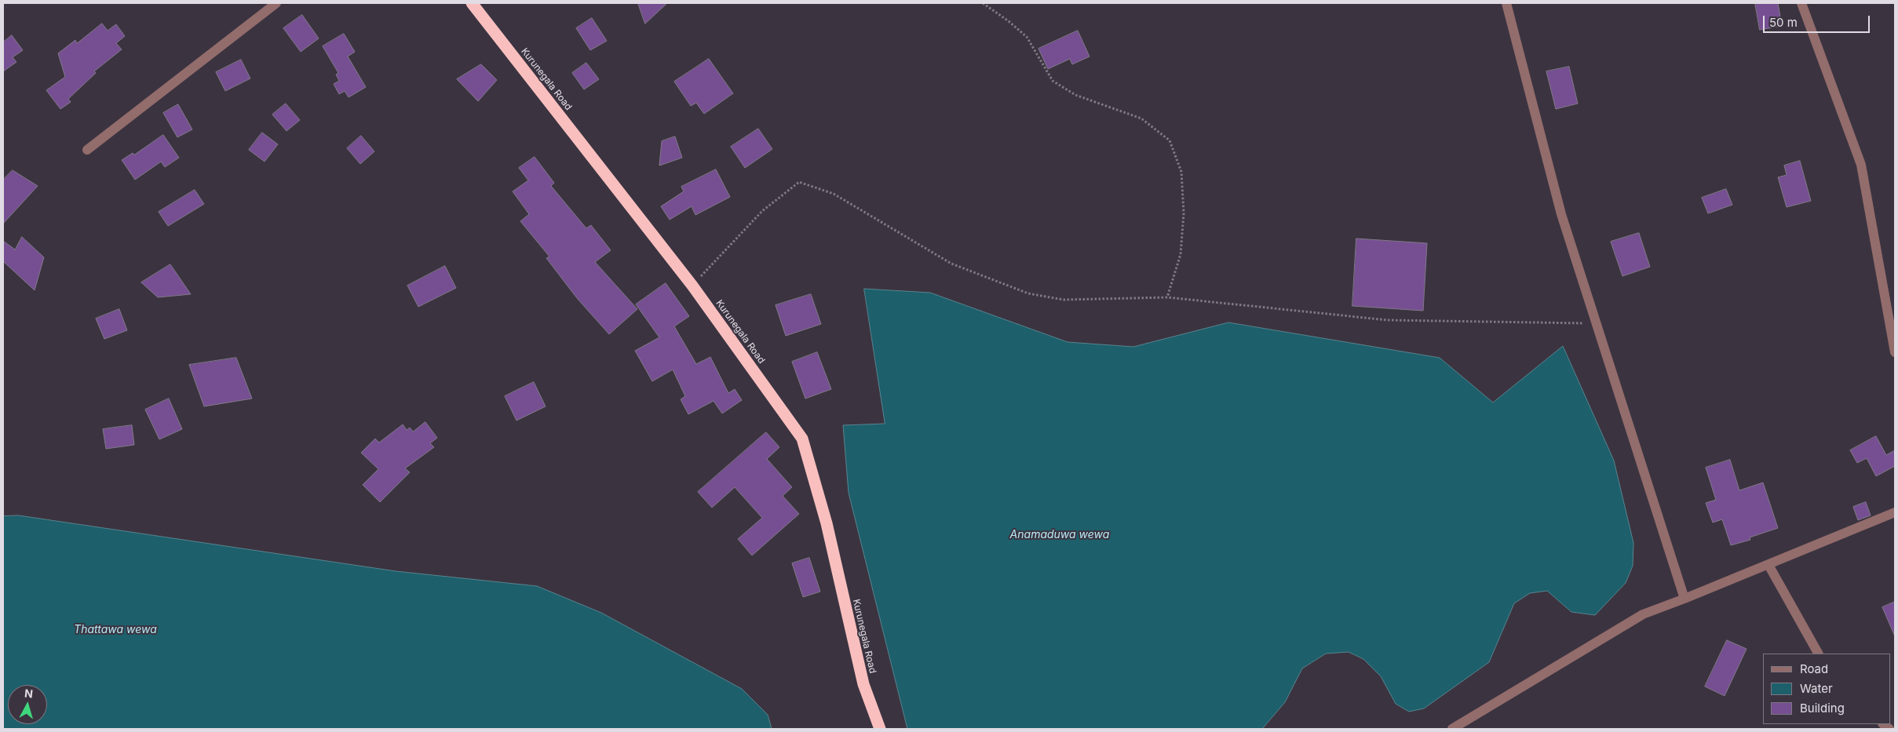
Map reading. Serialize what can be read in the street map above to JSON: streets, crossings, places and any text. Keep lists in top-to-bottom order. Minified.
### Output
{"streets":{"highway":["Kurunegala Road"]},"water":["Anamaduwa wewa","Thattawa wewa"],"legend":["Road","Water","Building"],"scale_bar":"50 m","north":"top"}
